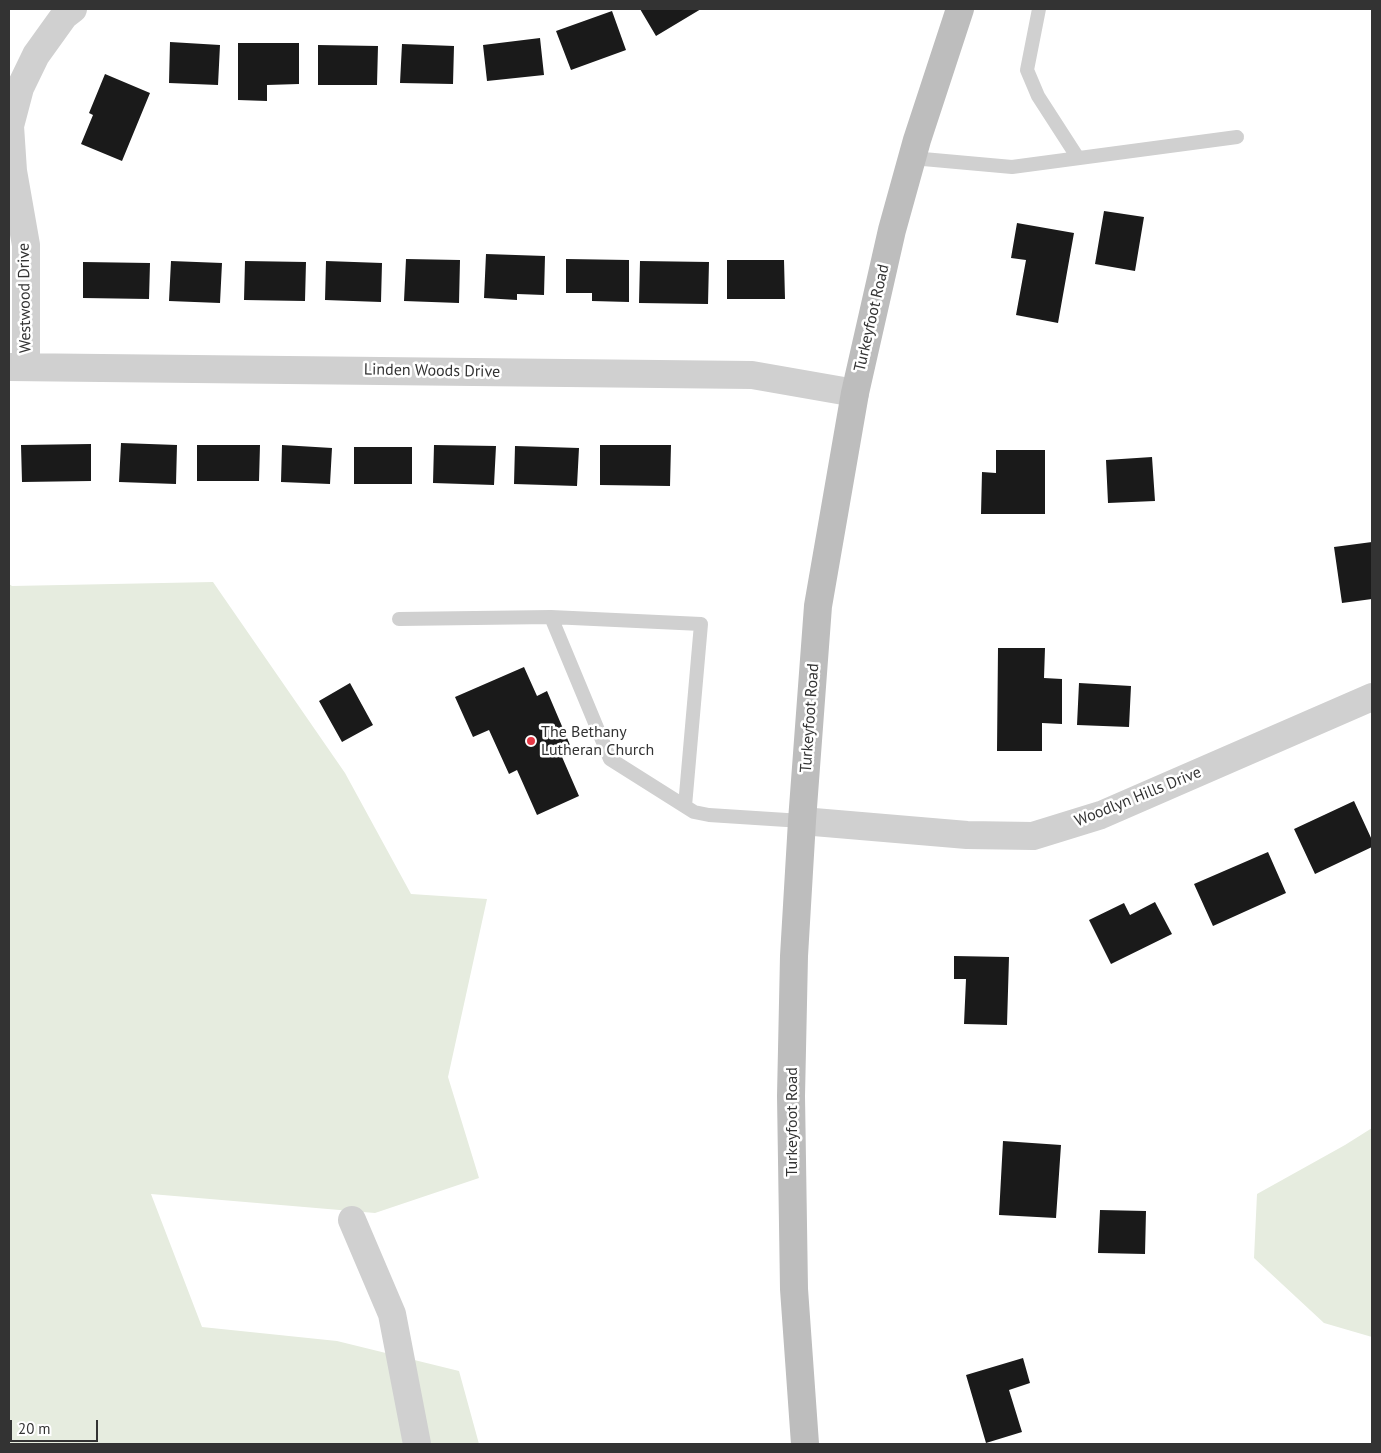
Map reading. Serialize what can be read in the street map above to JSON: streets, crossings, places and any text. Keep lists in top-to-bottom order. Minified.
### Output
{"streets":{"main road":["Turkeyfoot Road"],"street":["Westwood Drive","Linden Woods Drive","Woodlyn Hills Drive"]},"crossings":[["Westwood Drive","Linden Woods Drive"],["Turkeyfoot Road","Linden Woods Drive"],["Turkeyfoot Road","Woodlyn Hills Drive"]],"places":["The Bethany Lutheran Church"],"scale_bar":"20 m"}
